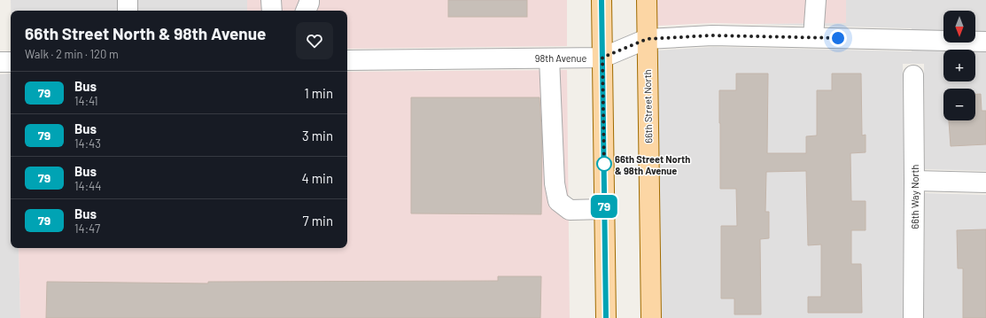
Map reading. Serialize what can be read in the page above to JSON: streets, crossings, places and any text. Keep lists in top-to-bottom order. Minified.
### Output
{"streets":{"main road":["66th Street North"],"street":["98th Avenue","66th Way North"]},"crossings":[["98th Avenue","66th Street North"]],"places":["66th Street North & 98th Avenue"],"lines":["bus line 79"],"north":"bottom","page":{"on_map":"79","map_buttons":["+","−"],"heading":["66th Street North & 98th Avenue","Walk · 2 min · 120 m"],"list":[{"mark":"79","name":"Bus","note":"14:41","value":"1 min"},{"mark":"79","name":"Bus","note":"14:43","value":"3 min"},{"mark":"79","name":"Bus","note":"14:44","value":"4 min"},{"mark":"79","name":"Bus","note":"14:47","value":"7 min"}]}}
